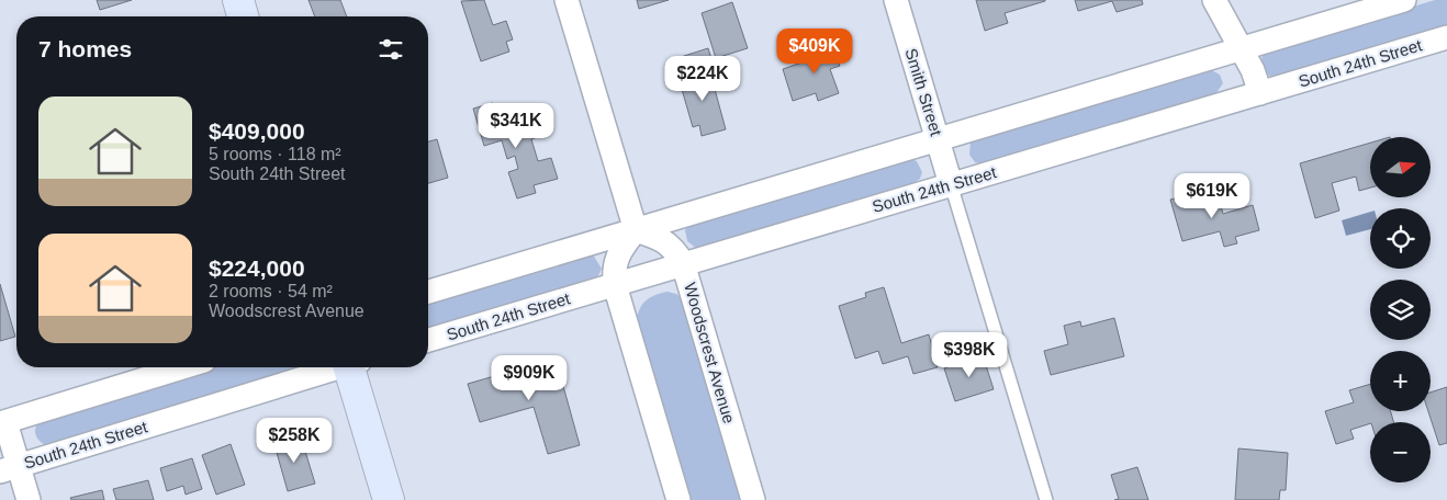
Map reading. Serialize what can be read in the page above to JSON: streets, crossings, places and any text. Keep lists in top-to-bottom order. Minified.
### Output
{"streets":{"street":["South 24th Street","Smith Street","Woodscrest Avenue"]},"crossings":[["South 24th Street","Smith Street"],["South 24th Street","Woodscrest Avenue"]],"north":"right","page":{"heading":"7 homes","price":["$409K","$224K","$341K","$619K","$398K","$909K","$258K"],"list":[{"name":"$409,000","note":"5 rooms · 118 m² · South 24th Street"},{"name":"$224,000","note":"2 rooms · 54 m² · Woodscrest Avenue"}],"map_buttons":["+","−"]}}
